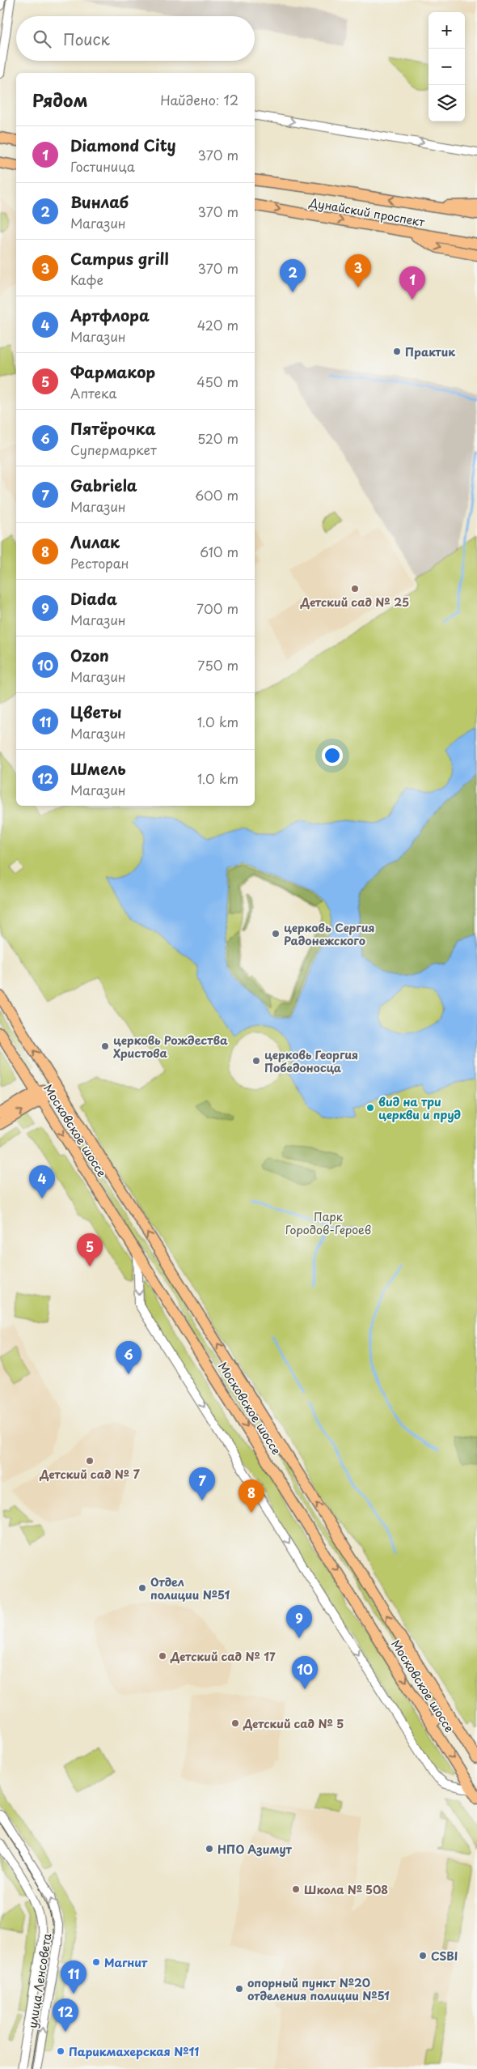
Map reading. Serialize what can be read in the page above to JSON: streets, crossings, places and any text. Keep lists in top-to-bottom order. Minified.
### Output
{"streets":{"main road":["Дунайский проспект","Московское шоссе"],"street":["улица Ленсовета"]},"parks":["Парк Городов-Героев"],"places":["Практик","Детский сад № 25","церковь Сергия Радонежского","церковь Рождества Христова","церковь Георгия Победоносца","вид на три церкви и пруд","Детский сад № 7","Отдел полиции №51","Детский сад № 17","Детский сад № 5","НПО Азимут","Школа № 508","CSBI","Магнит","опорный пункт №20 отделения полиции №51","Парикмахерская №11"],"page":{"map_buttons":["+","−"],"search":"Поиск","heading":["Рядом","Найдено: 12"],"list":[{"mark":"1","name":"Diamond City","note":"Гостиница","value":"370 m"},{"mark":"2","name":"Винлаб","note":"Магазин","value":"370 m"},{"mark":"3","name":"Campus grill","note":"Кафе","value":"370 m"},{"mark":"4","name":"Артфлора","note":"Магазин","value":"420 m"},{"mark":"5","name":"Фармакор","note":"Аптека","value":"450 m"},{"mark":"6","name":"Пятёрочка","note":"Супермаркет","value":"520 m"},{"mark":"7","name":"Gabriela","note":"Магазин","value":"600 m"},{"mark":"8","name":"Лилак","note":"Ресторан","value":"610 m"},{"mark":"9","name":"Diada","note":"Магазин","value":"700 m"},{"mark":"10","name":"Ozon","note":"Магазин","value":"750 m"},{"mark":"11","name":"Цветы","note":"Магазин","value":"1.0 km"},{"mark":"12","name":"Шмель","note":"Магазин","value":"1.0 km"}],"pins":["3","2","1","4","5","6","7","8","9","10","11","12"]}}
